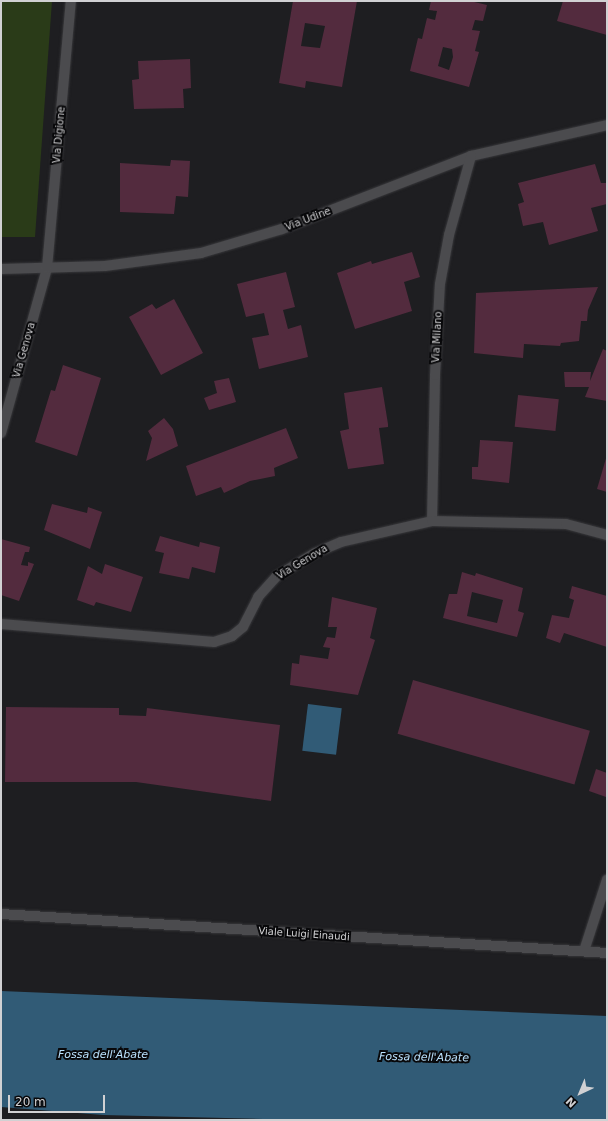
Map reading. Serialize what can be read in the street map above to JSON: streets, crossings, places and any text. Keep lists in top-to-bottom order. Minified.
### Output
{"streets":{"street":["Via Digione","Via Udine","Via Milano","Via Genova","Viale Luigi Einaudi"]},"crossings":[["Via Digione","Via Udine"],["Via Digione","Via Genova"],["Via Udine","Via Milano"],["Via Udine","Via Genova"],["Via Milano","Via Genova"]],"water":["Fossa dell'Abate"],"scale_bar":"20 m","north":"bottom left"}
